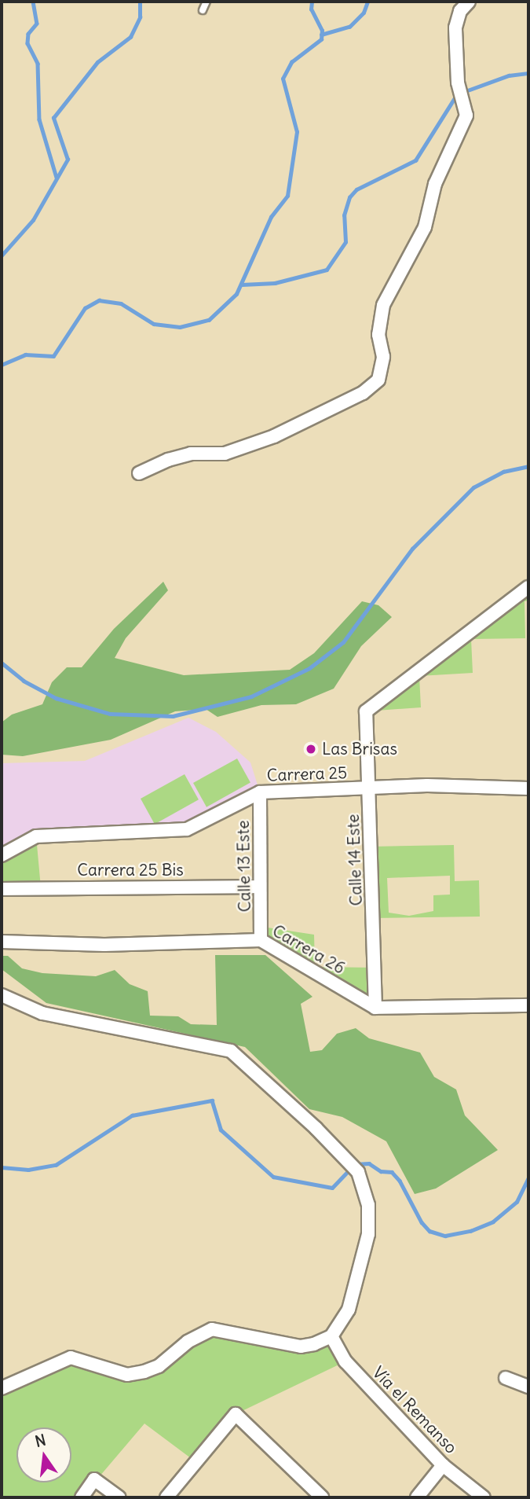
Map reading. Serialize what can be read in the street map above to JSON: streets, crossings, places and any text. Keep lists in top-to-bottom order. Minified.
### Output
{"streets":{"street":["Carrera 25","Calle 14 Este","Calle 13 Este","Carrera 25 Bis","Carrera 26","Vía el Remanso"]},"crossings":[["Carrera 25","Calle 14 Este"],["Carrera 25","Calle 13 Este"],["Calle 14 Este","Carrera 26"],["Calle 13 Este","Carrera 25 Bis"],["Calle 13 Este","Carrera 26"]],"places":["Las Brisas"],"north":"top"}
